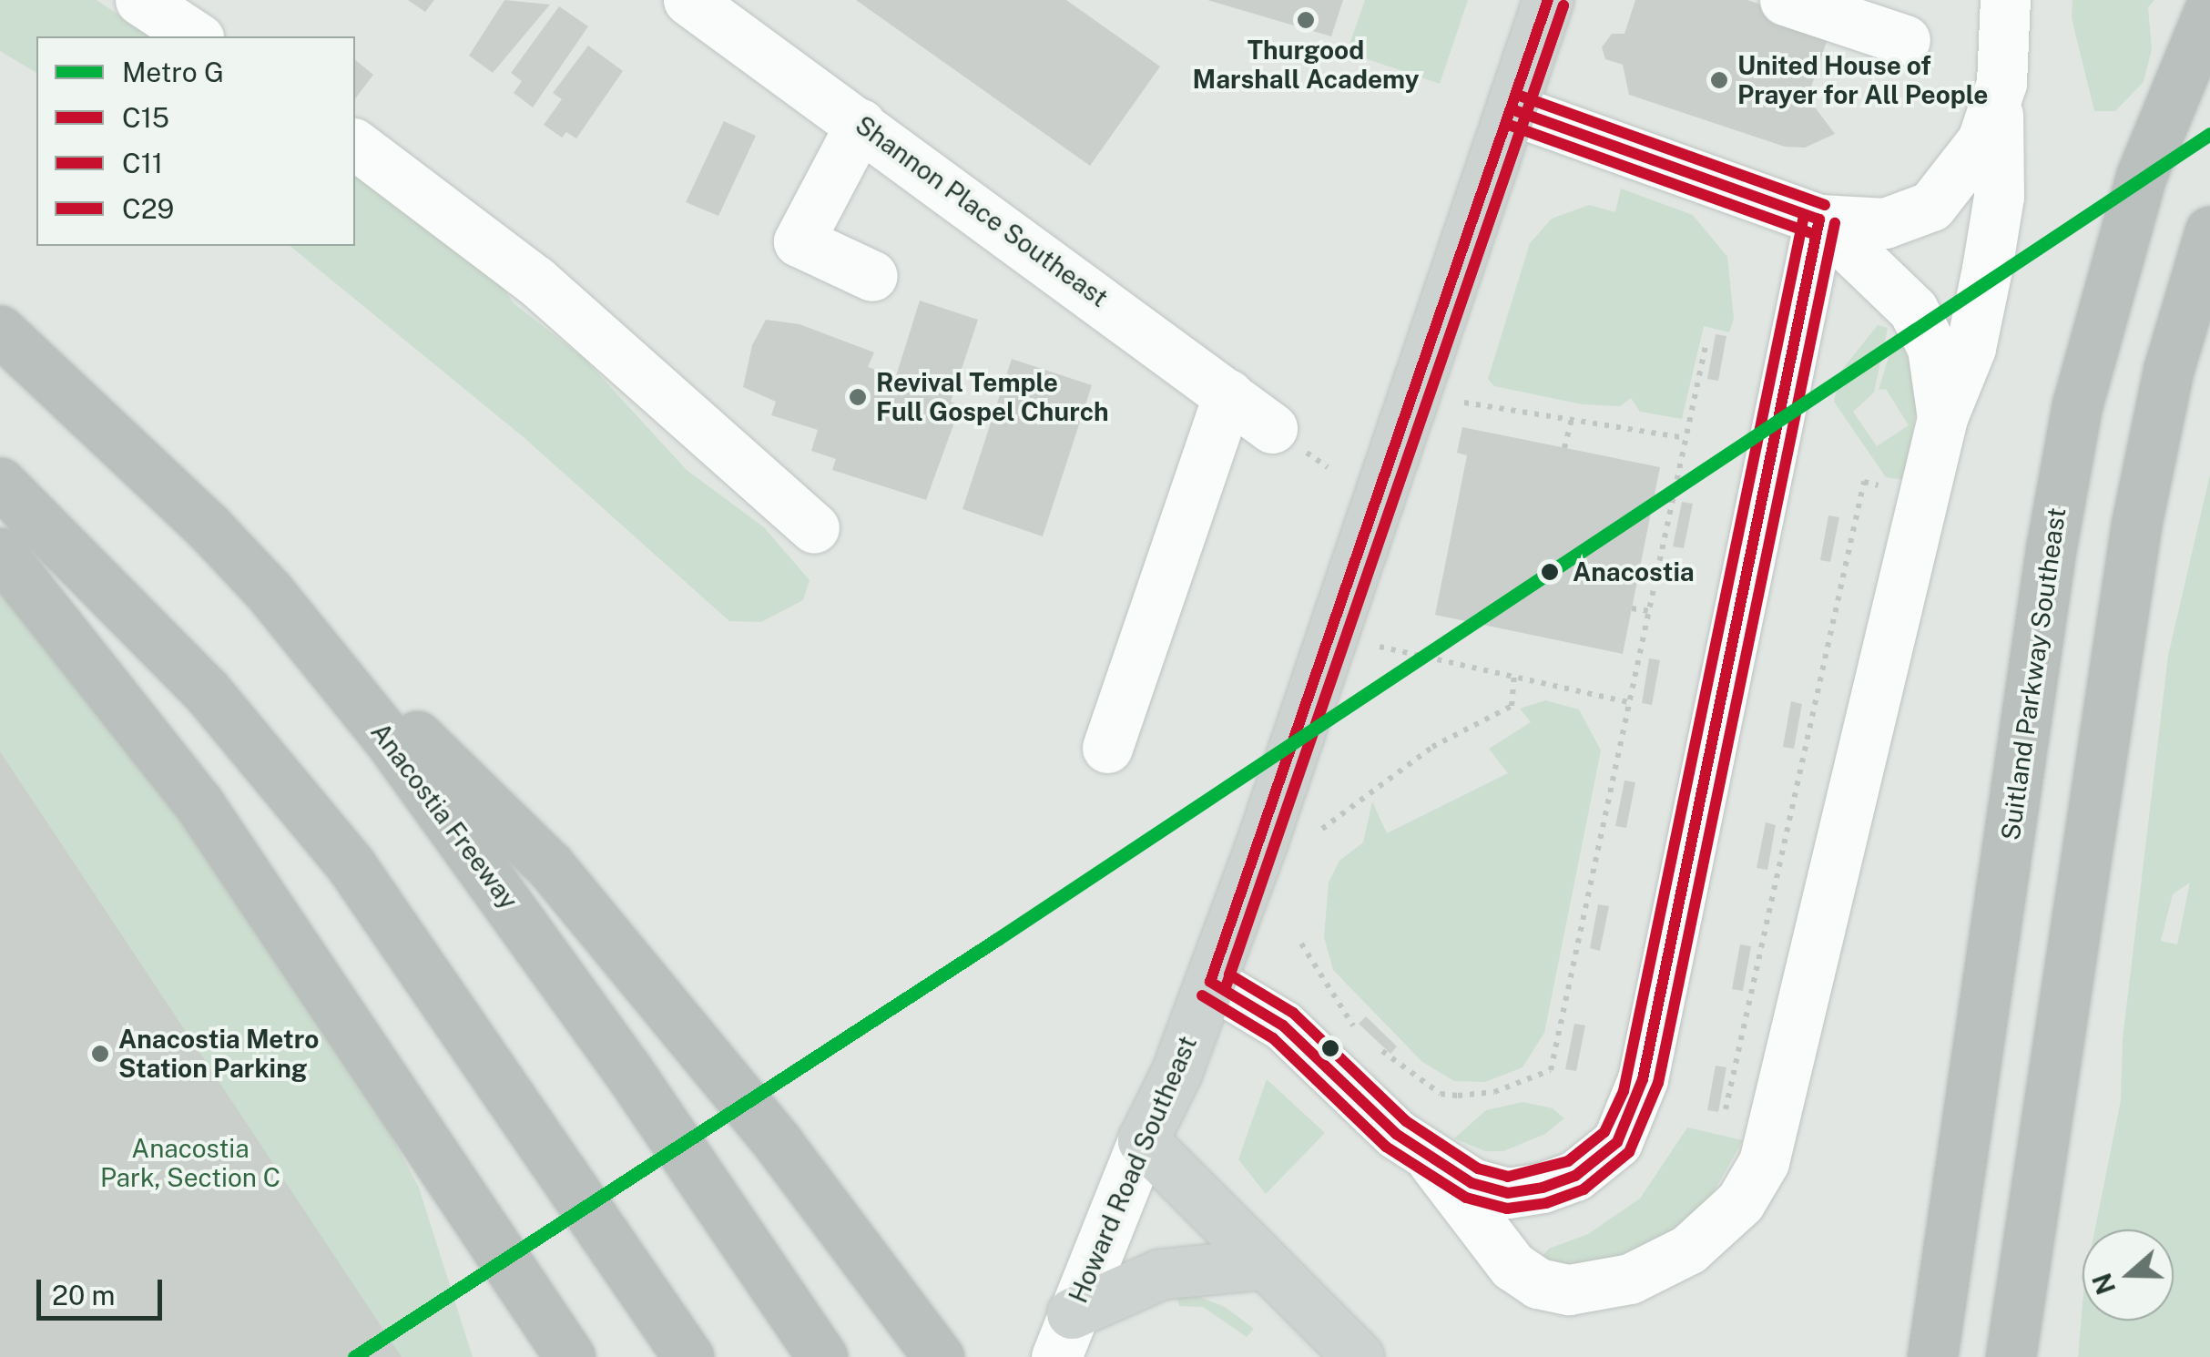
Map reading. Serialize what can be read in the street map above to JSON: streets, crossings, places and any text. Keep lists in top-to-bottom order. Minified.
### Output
{"streets":{"highway":["Suitland Parkway Southeast","Anacostia Freeway"],"main road":["Howard Road Southeast"],"street":["Shannon Place Southeast"]},"parks":["Anacostia Park, Section C"],"places":["Thurgood Marshall Academy","United House of Prayer for All People","Revival Temple Full Gospel Church","Anacostia","Anacostia Metro Station Parking"],"lines":["transit line C15","transit line C11","transit line C29","metro line G"],"legend":["Metro G","C15","C11","C29"],"scale_bar":"20 m","north":"left"}
